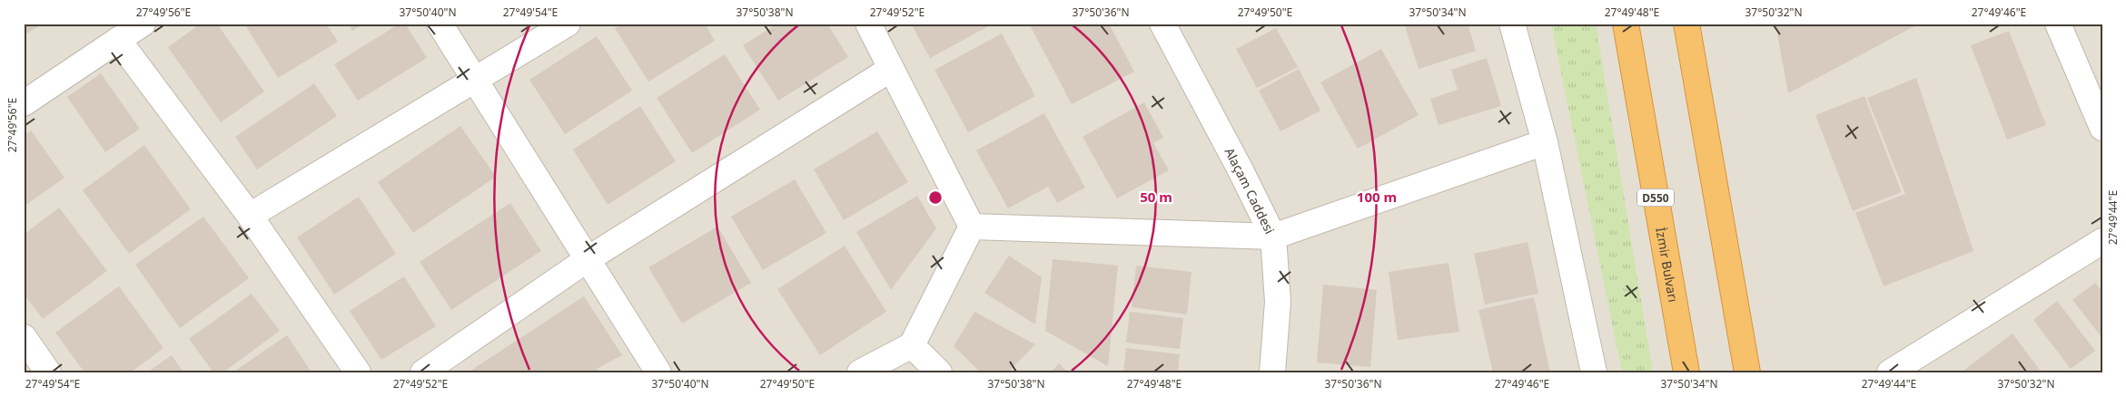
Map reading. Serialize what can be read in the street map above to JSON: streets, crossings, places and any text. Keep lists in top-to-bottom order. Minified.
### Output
{"streets":{"highway":["D550","İzmir Bulvarı"],"street":["Alaçam Caddesi"]},"coordinates":["27°49'56\"E","37°50'40\"N","27°49'54\"E","37°50'38\"N","27°49'52\"E","37°50'36\"N","27°49'50\"E","37°50'34\"N","27°49'48\"E","37°50'32\"N","27°49'46\"E","27°49'44\"E"],"rings":["50 m","100 m"]}
